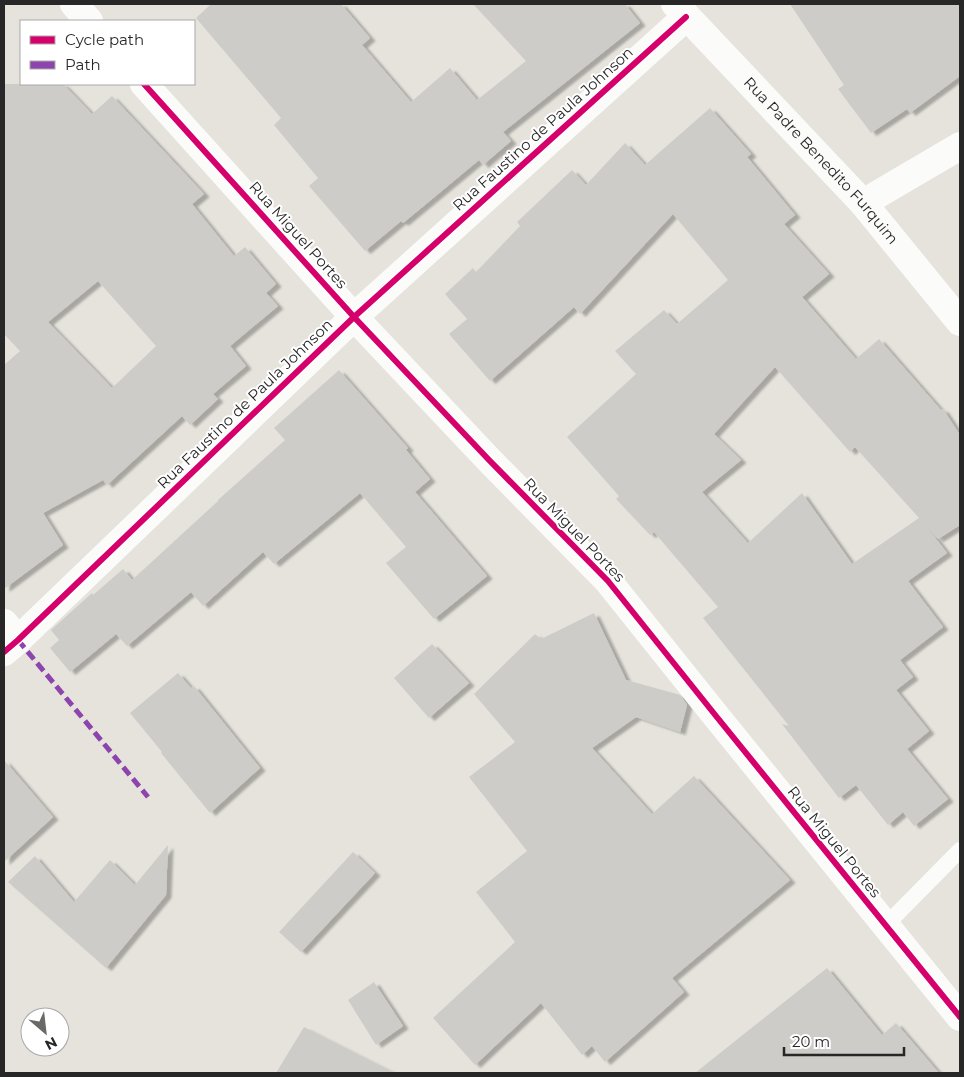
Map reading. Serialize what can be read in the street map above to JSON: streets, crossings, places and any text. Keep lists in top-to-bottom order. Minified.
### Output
{"streets":{"street":["Rua Faustino de Paula Johnson","Rua Padre Benedito Furquim","Rua Miguel Portes"]},"crossings":[["Rua Faustino de Paula Johnson","Rua Padre Benedito Furquim"],["Rua Faustino de Paula Johnson","Rua Miguel Portes"]],"legend":["Cycle path","Path"],"scale_bar":"20 m","north":"bottom right"}
